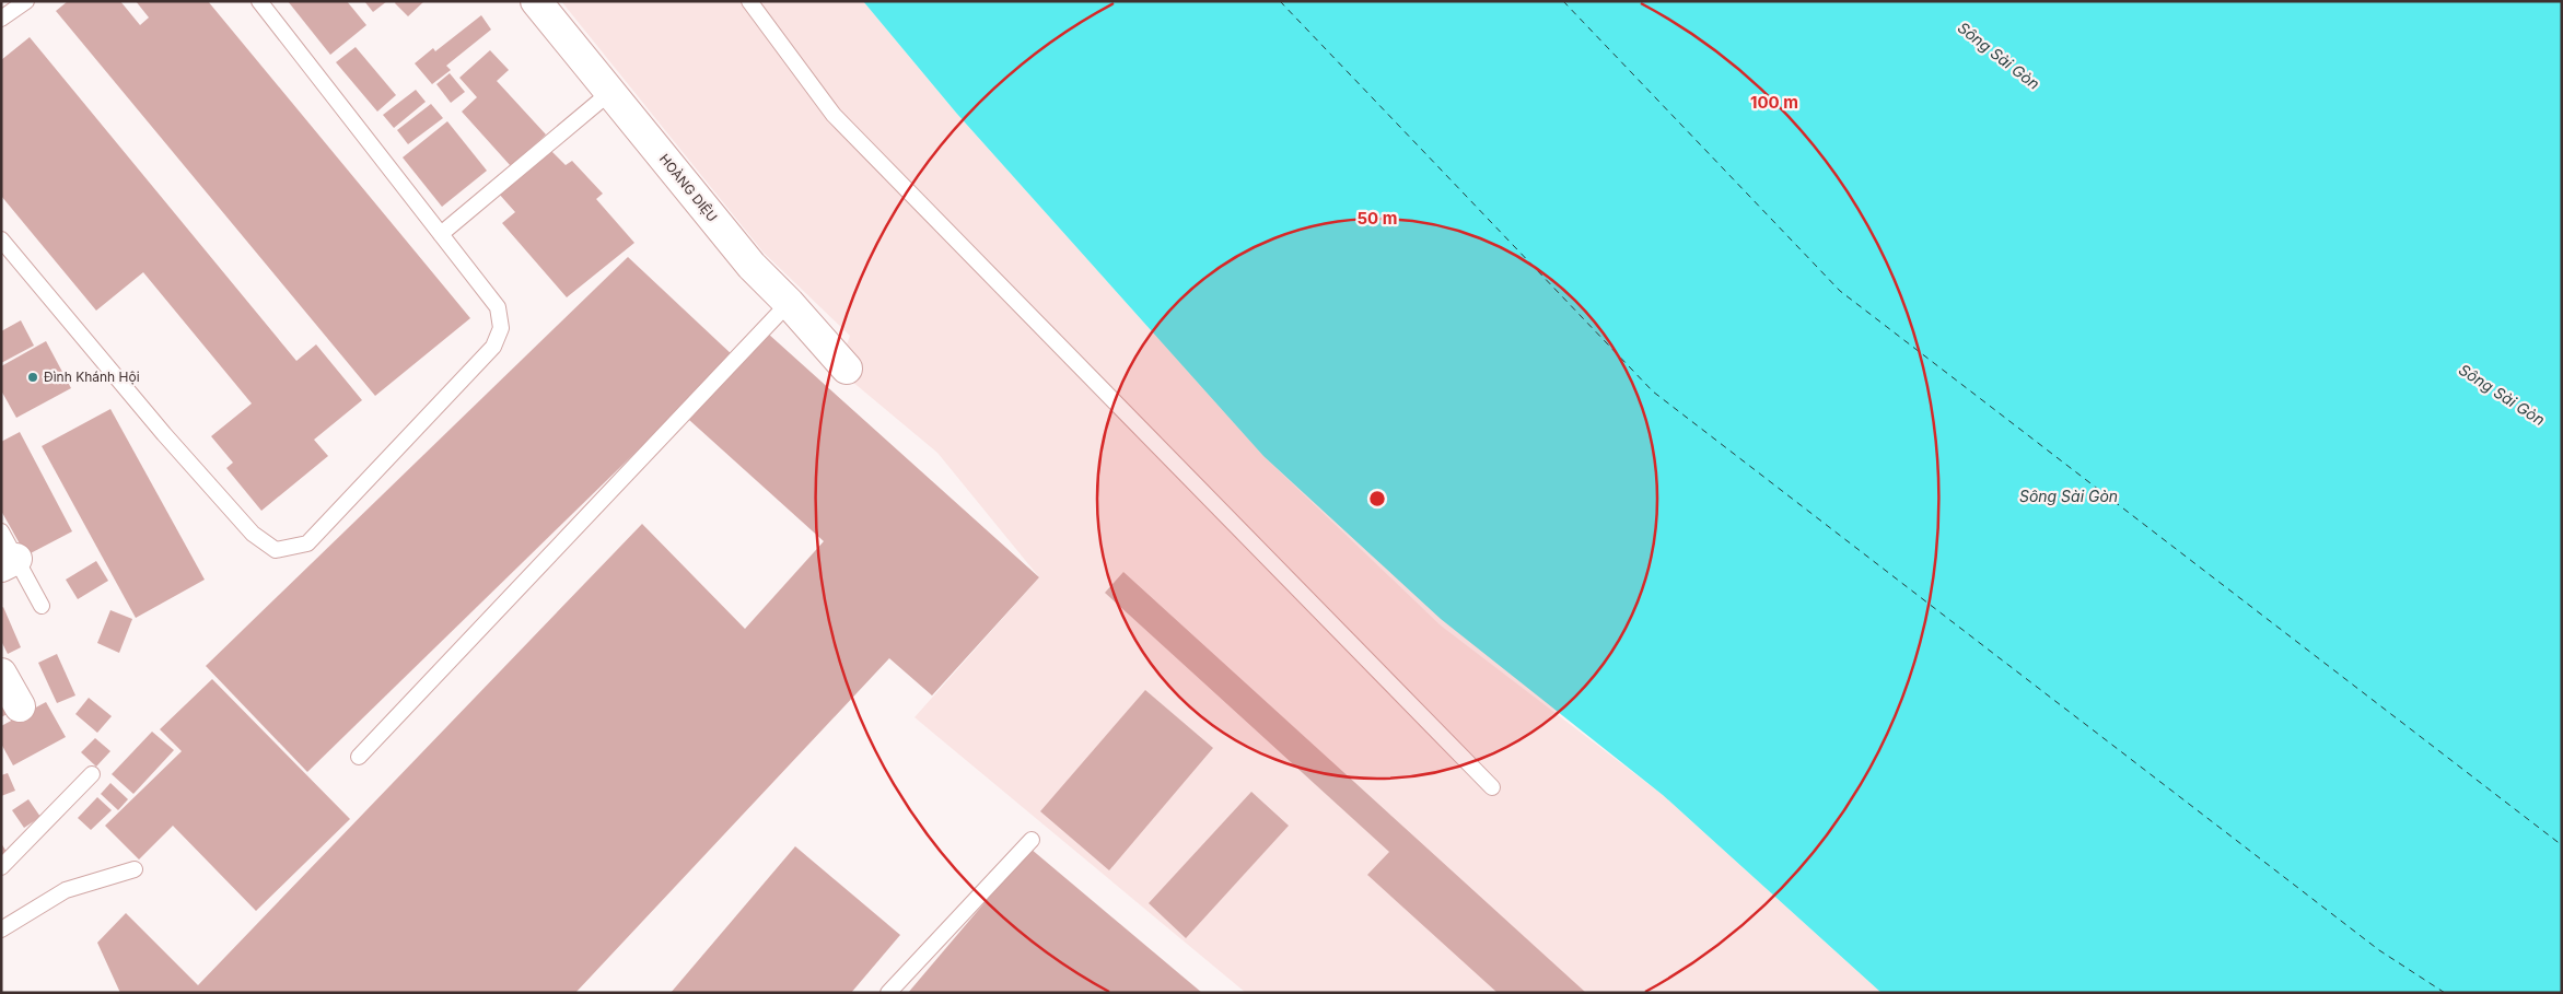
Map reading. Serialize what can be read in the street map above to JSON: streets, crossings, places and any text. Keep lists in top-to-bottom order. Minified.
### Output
{"streets":{"street":["HOÀNG DIỆU"]},"water":["Sông Sài Gòn"],"places":["Đình Khánh Hội"],"rings":["100 m","50 m"]}
